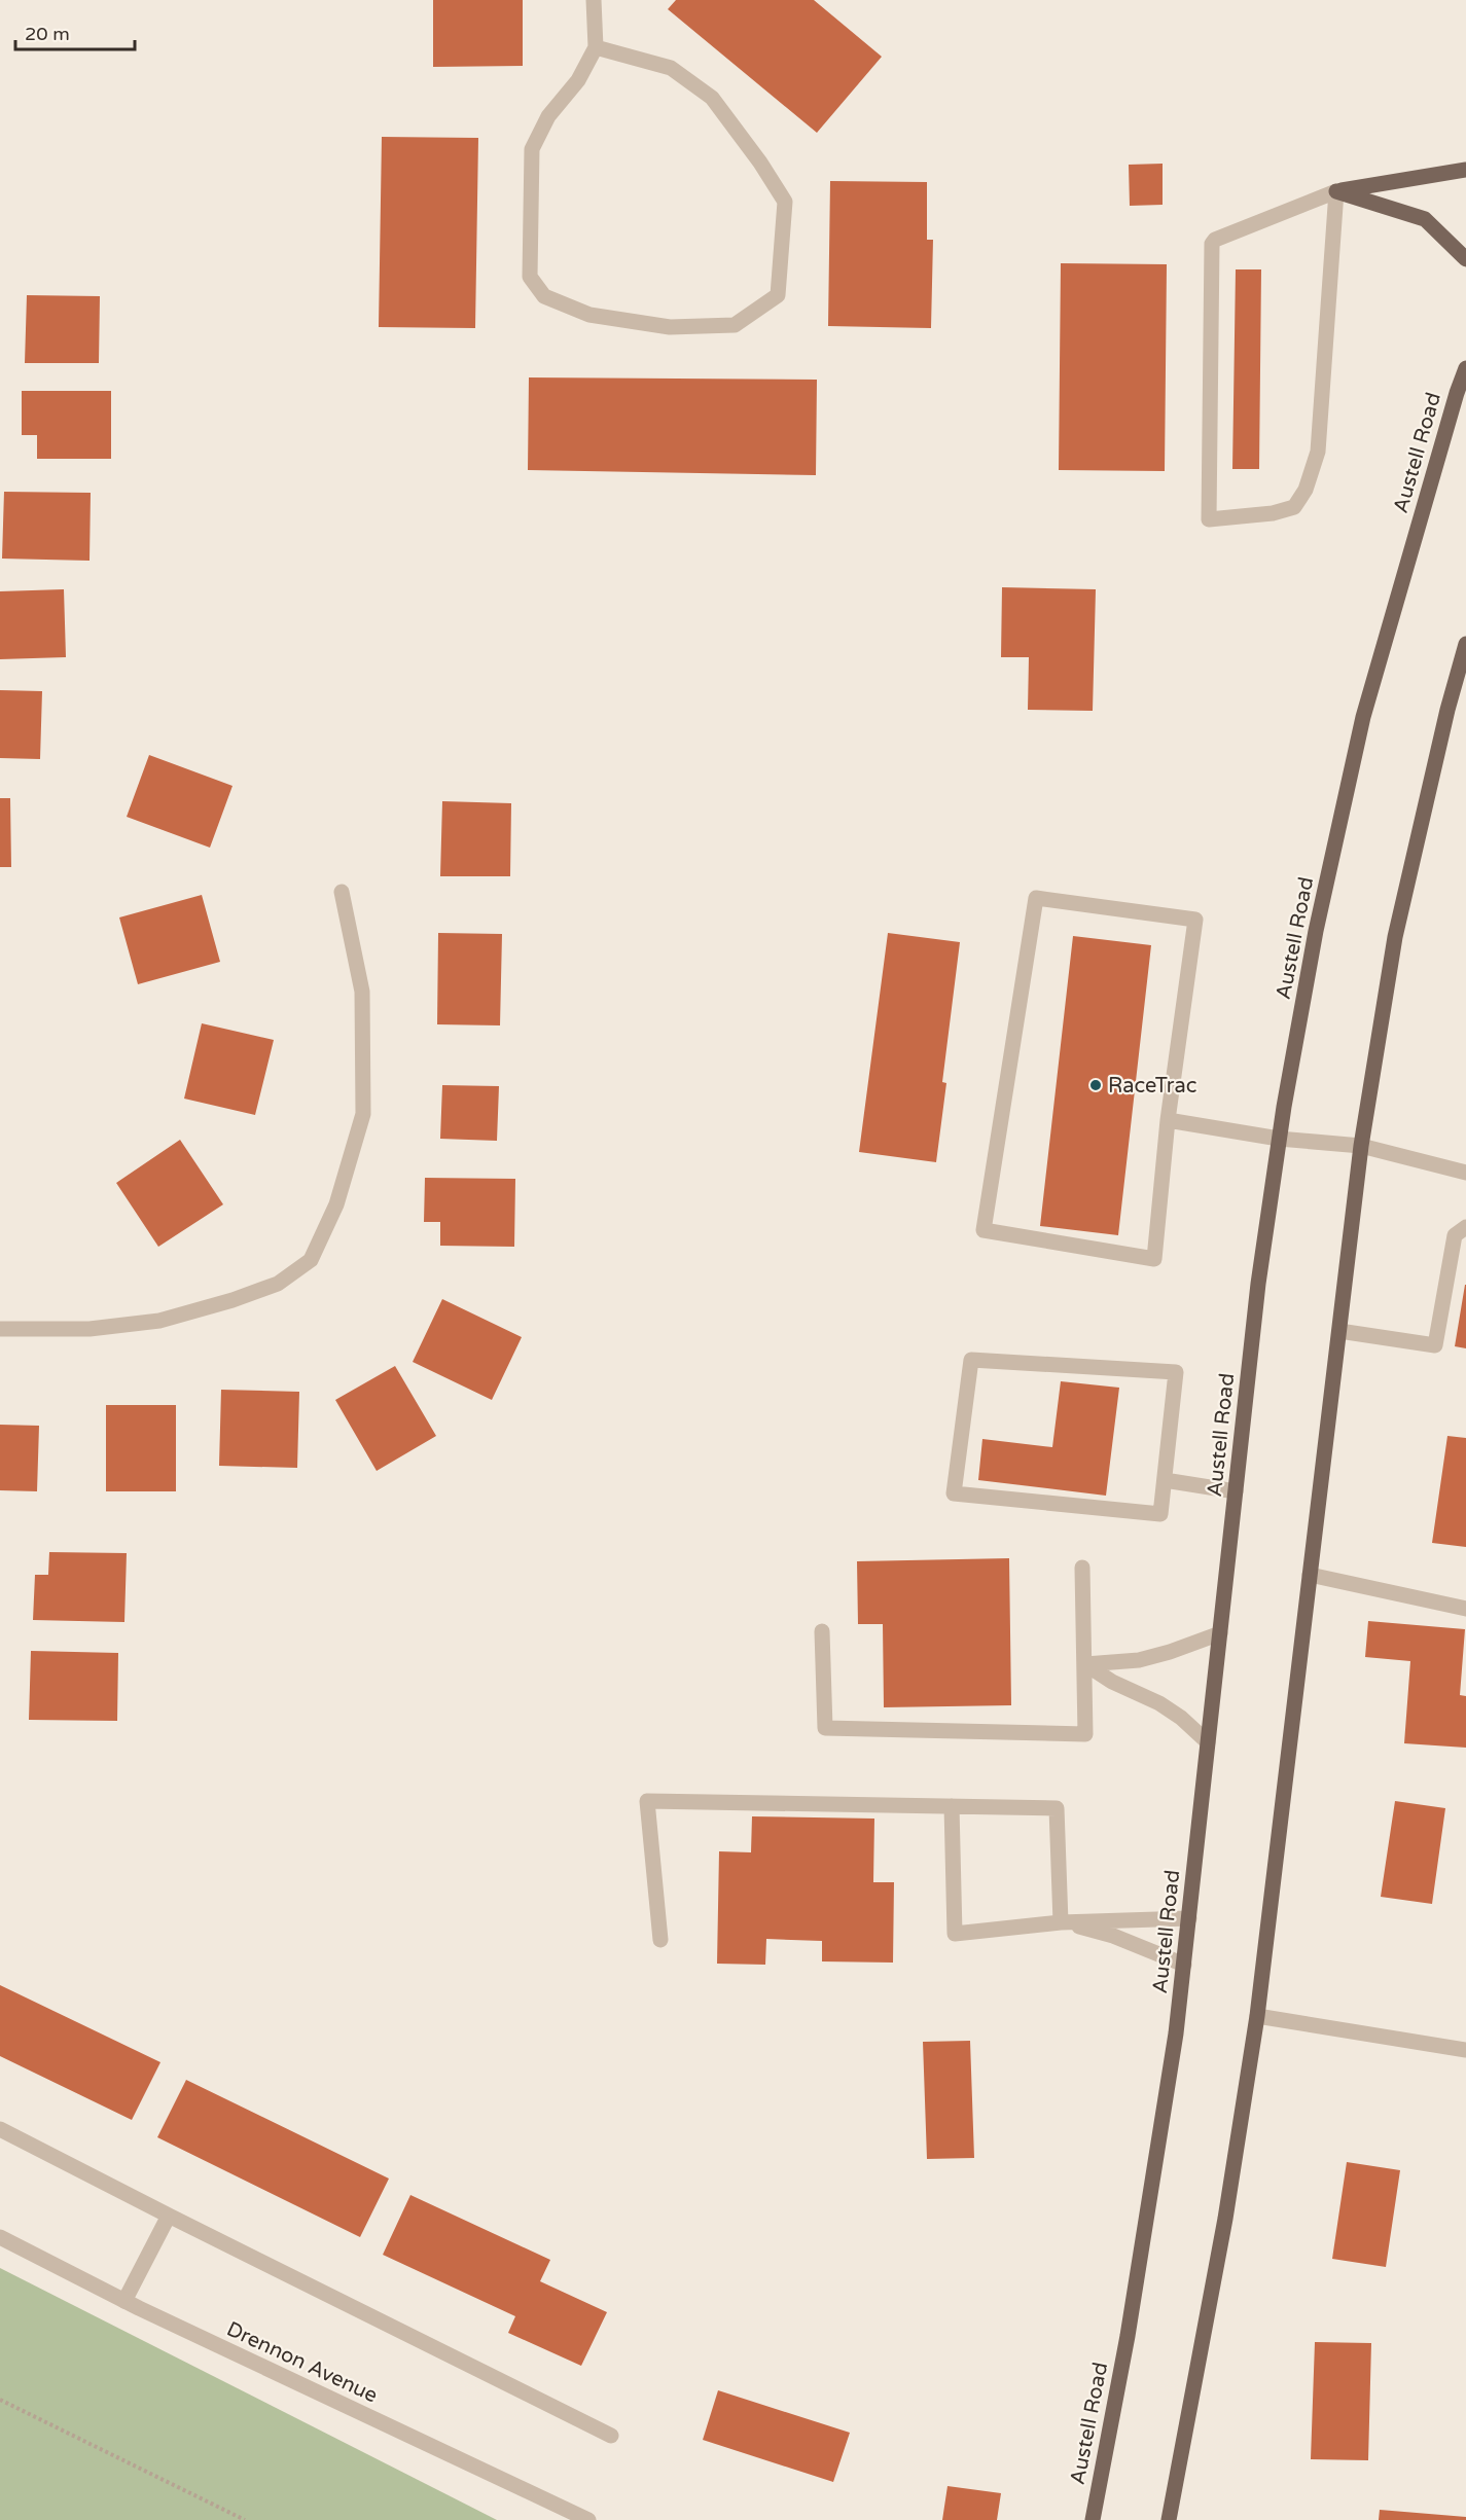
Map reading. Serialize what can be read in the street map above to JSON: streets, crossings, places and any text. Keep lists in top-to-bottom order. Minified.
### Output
{"streets":{"main road":["Austell Road"],"street":["Drennon Avenue"]},"places":["RaceTrac"],"scale_bar":"20 m"}
